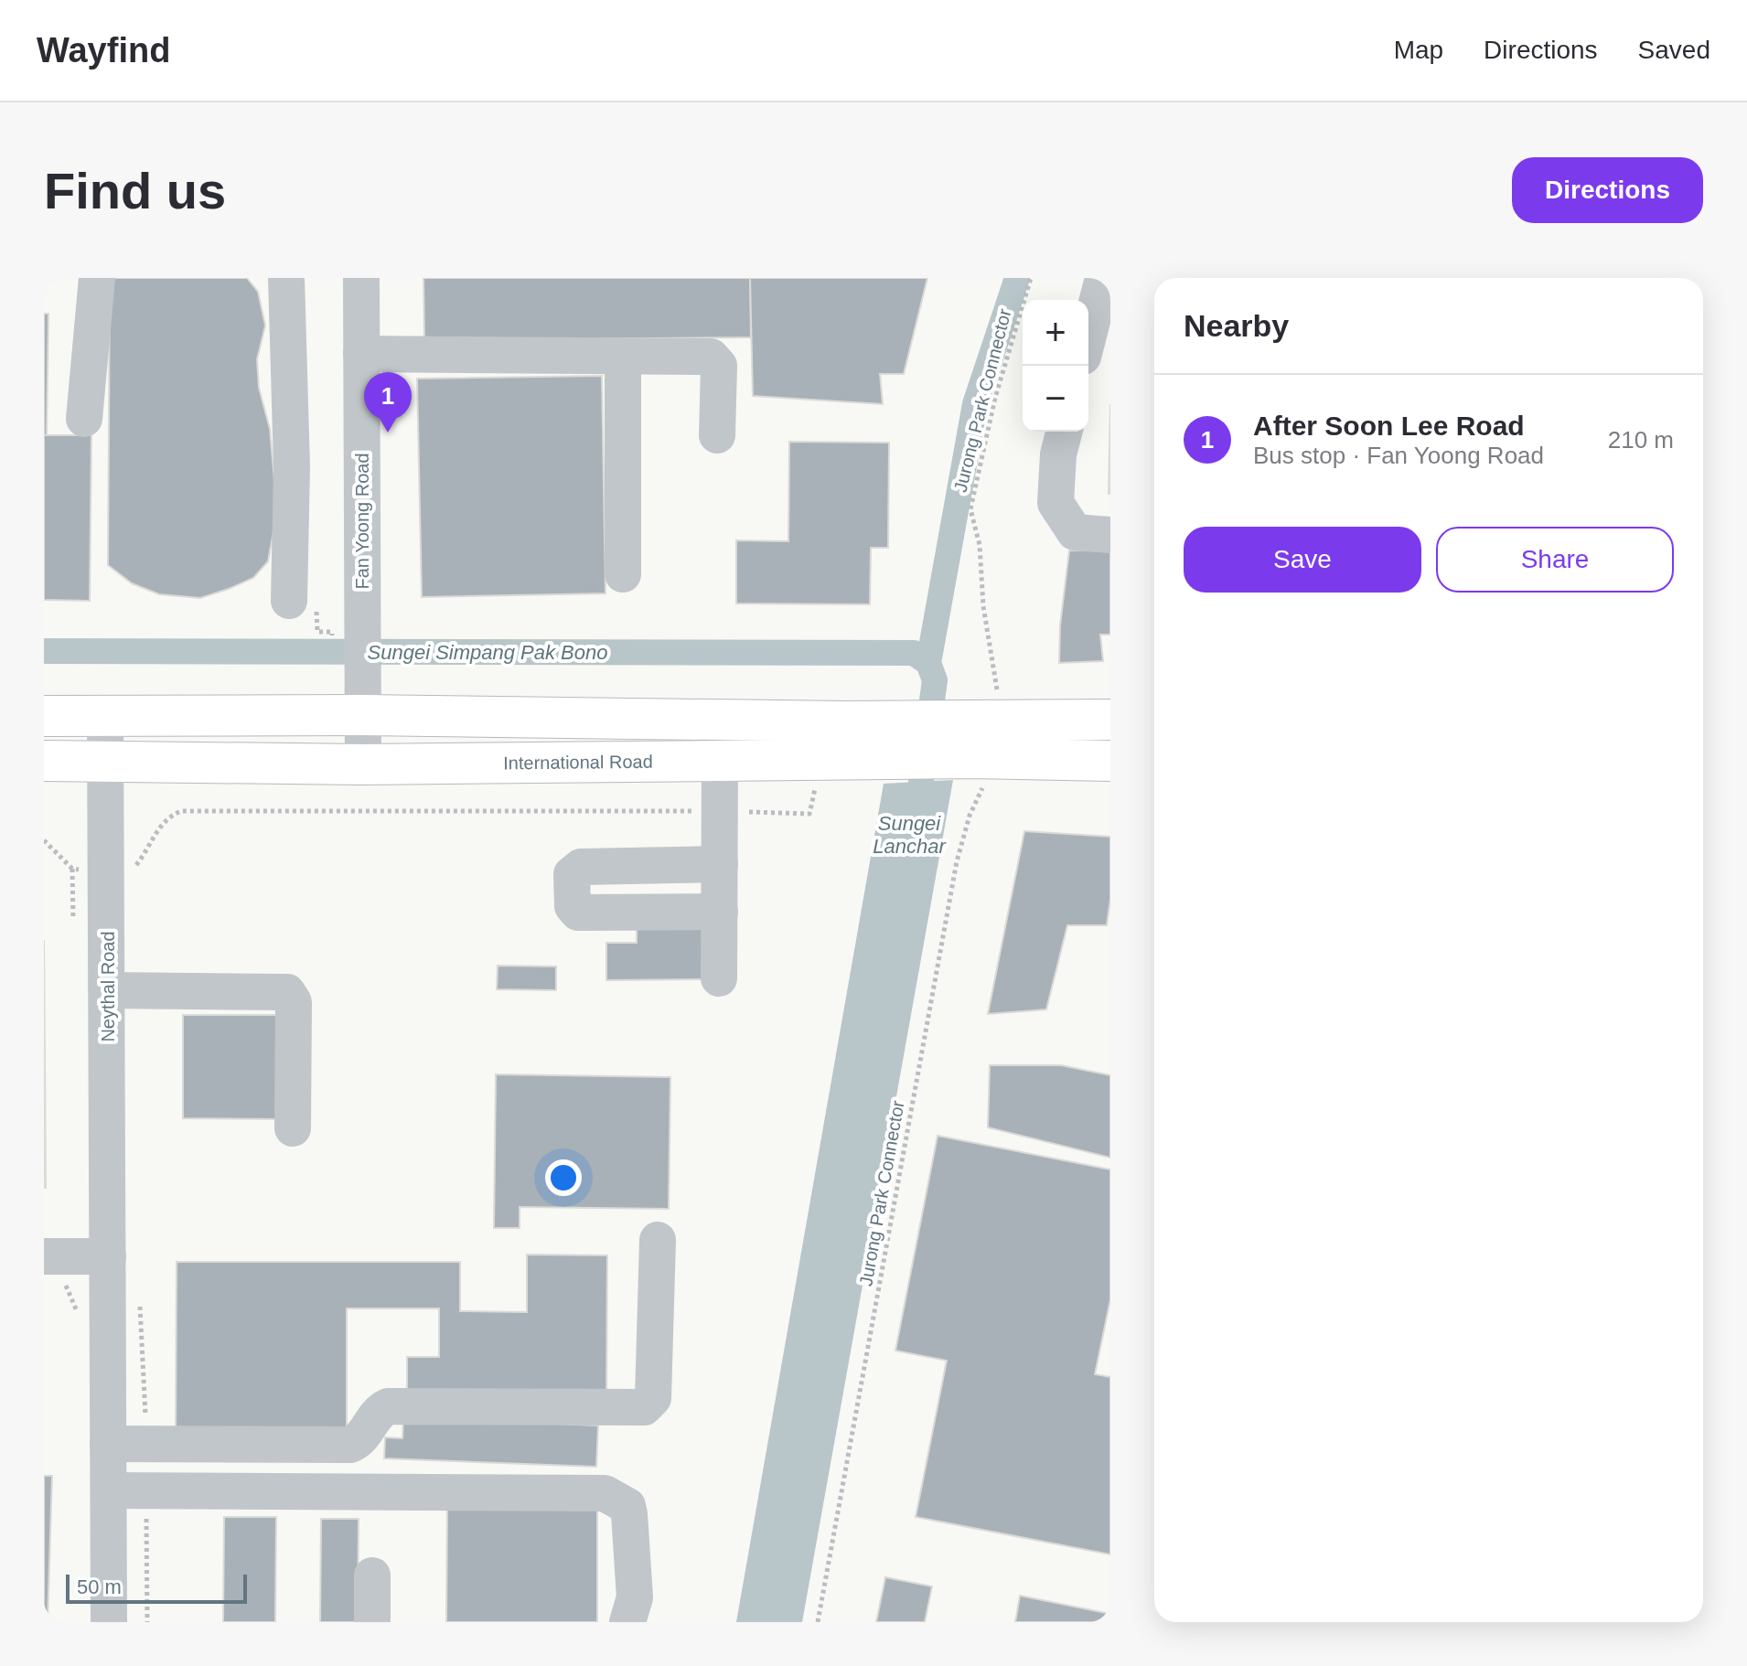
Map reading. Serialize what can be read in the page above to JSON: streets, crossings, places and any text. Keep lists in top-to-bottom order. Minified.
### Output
{"streets":{"main road":["International Road"],"street":["Fan Yoong Road","Neythal Road"],"path":["Jurong Park Connector"]},"crossings":[["Jurong Park Connector","International Road"],["Fan Yoong Road","International Road"],["International Road","Neythal Road"]],"water":["Sungei Simpang Pak Bono","Sungei Lanchar"],"scale_bar":"50 m","page":{"header":"Wayfind","nav":["Map","Directions","Saved"],"buttons":["Directions",["Save","Share"]],"title":"Find us","heading":"Nearby","map_buttons":["+","−"],"pins":"1","list":[{"mark":"1","name":"After Soon Lee Road","note":"Bus stop · Fan Yoong Road","value":"210 m"}],"scale":"50 m"}}
